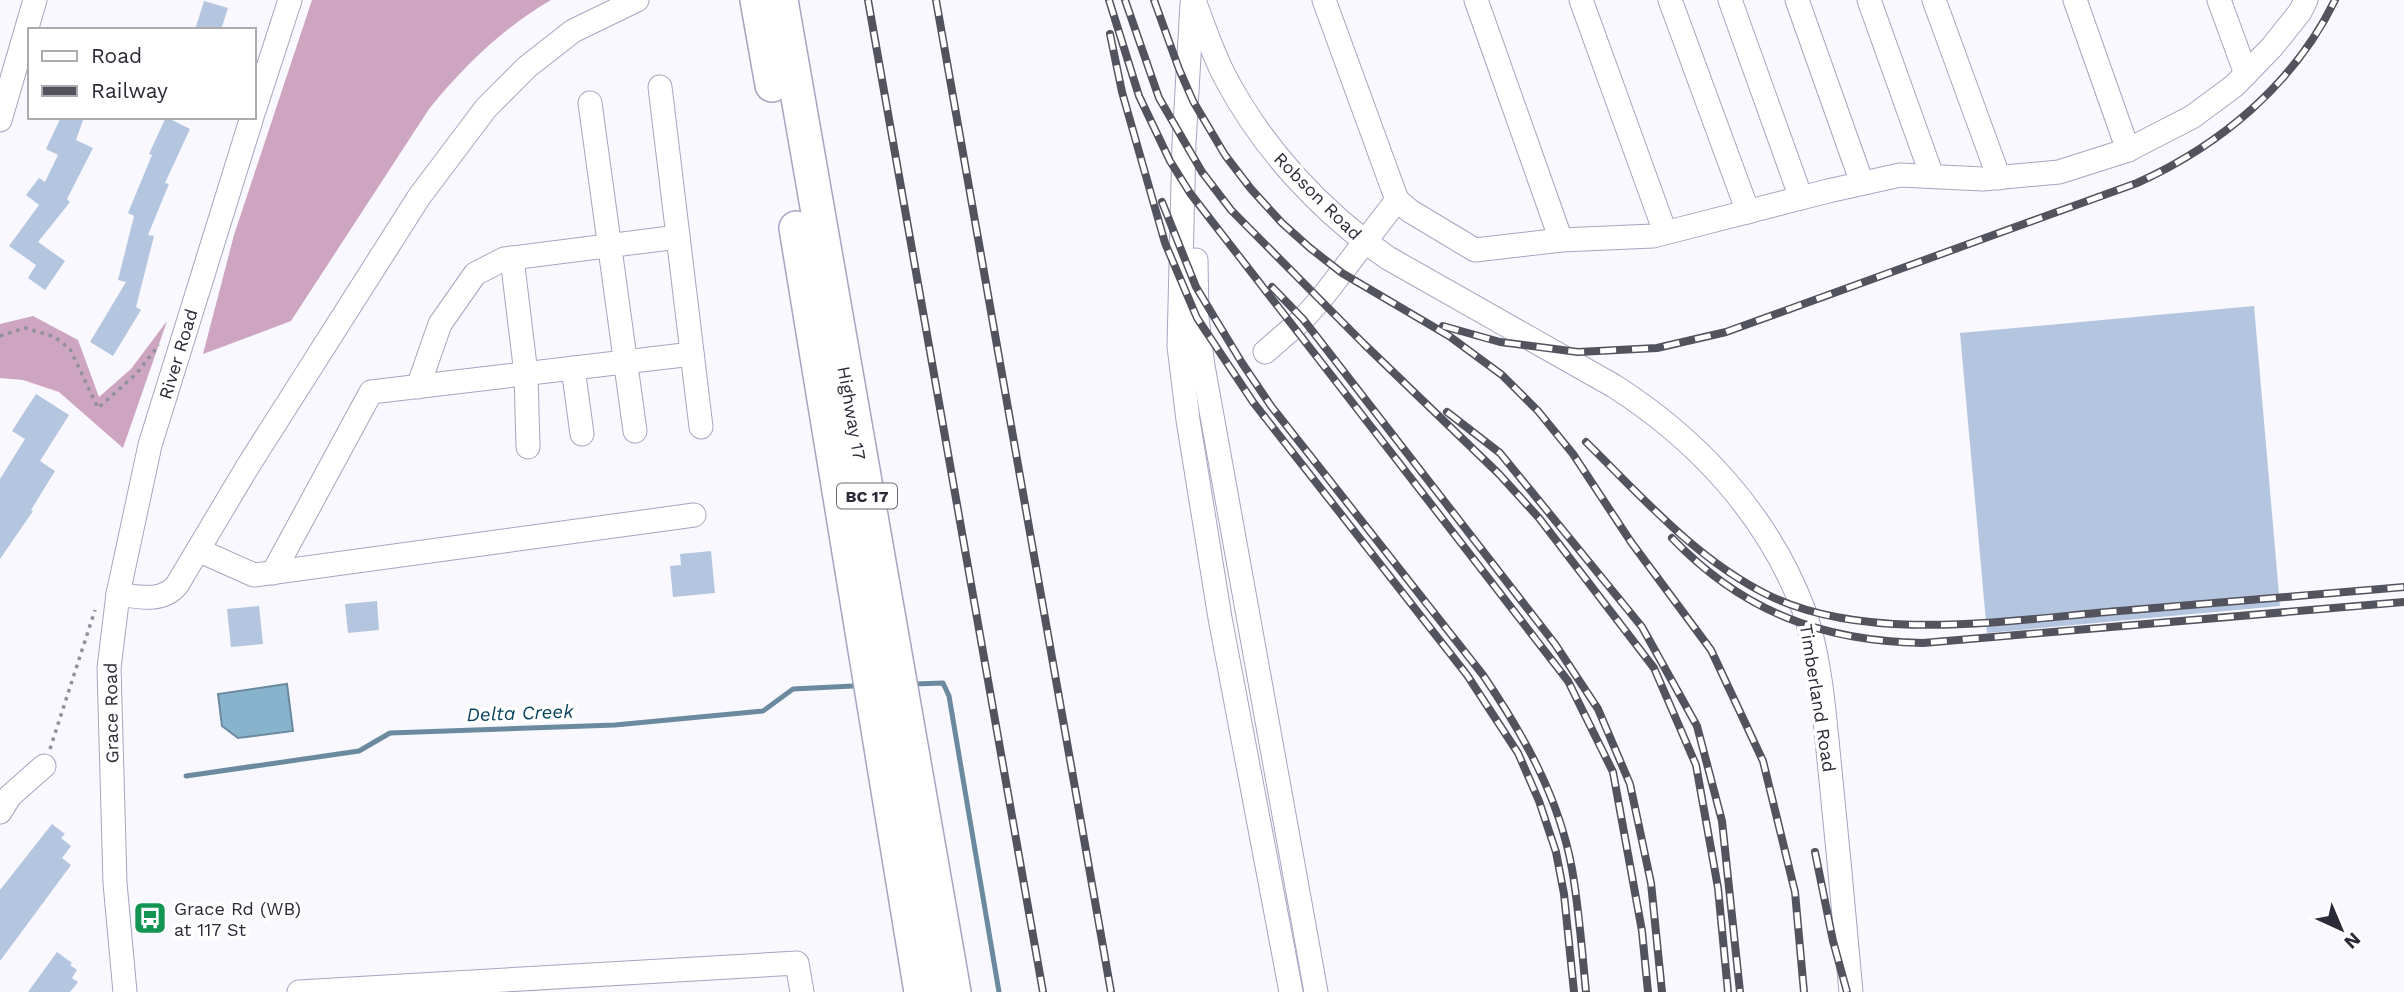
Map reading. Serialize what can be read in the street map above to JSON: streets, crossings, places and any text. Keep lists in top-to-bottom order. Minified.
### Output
{"streets":{"highway":["Highway 17","BC 17"],"street":["Robson Road","River Road","Timberland Road","Grace Road"]},"crossings":[["Robson Road","Timberland Road"],["River Road","Grace Road"]],"water":["Delta Creek"],"places":{"bus stop":["Grace Rd (WB) at 117 St"]},"legend":["Road","Railway"],"north":"bottom right"}
